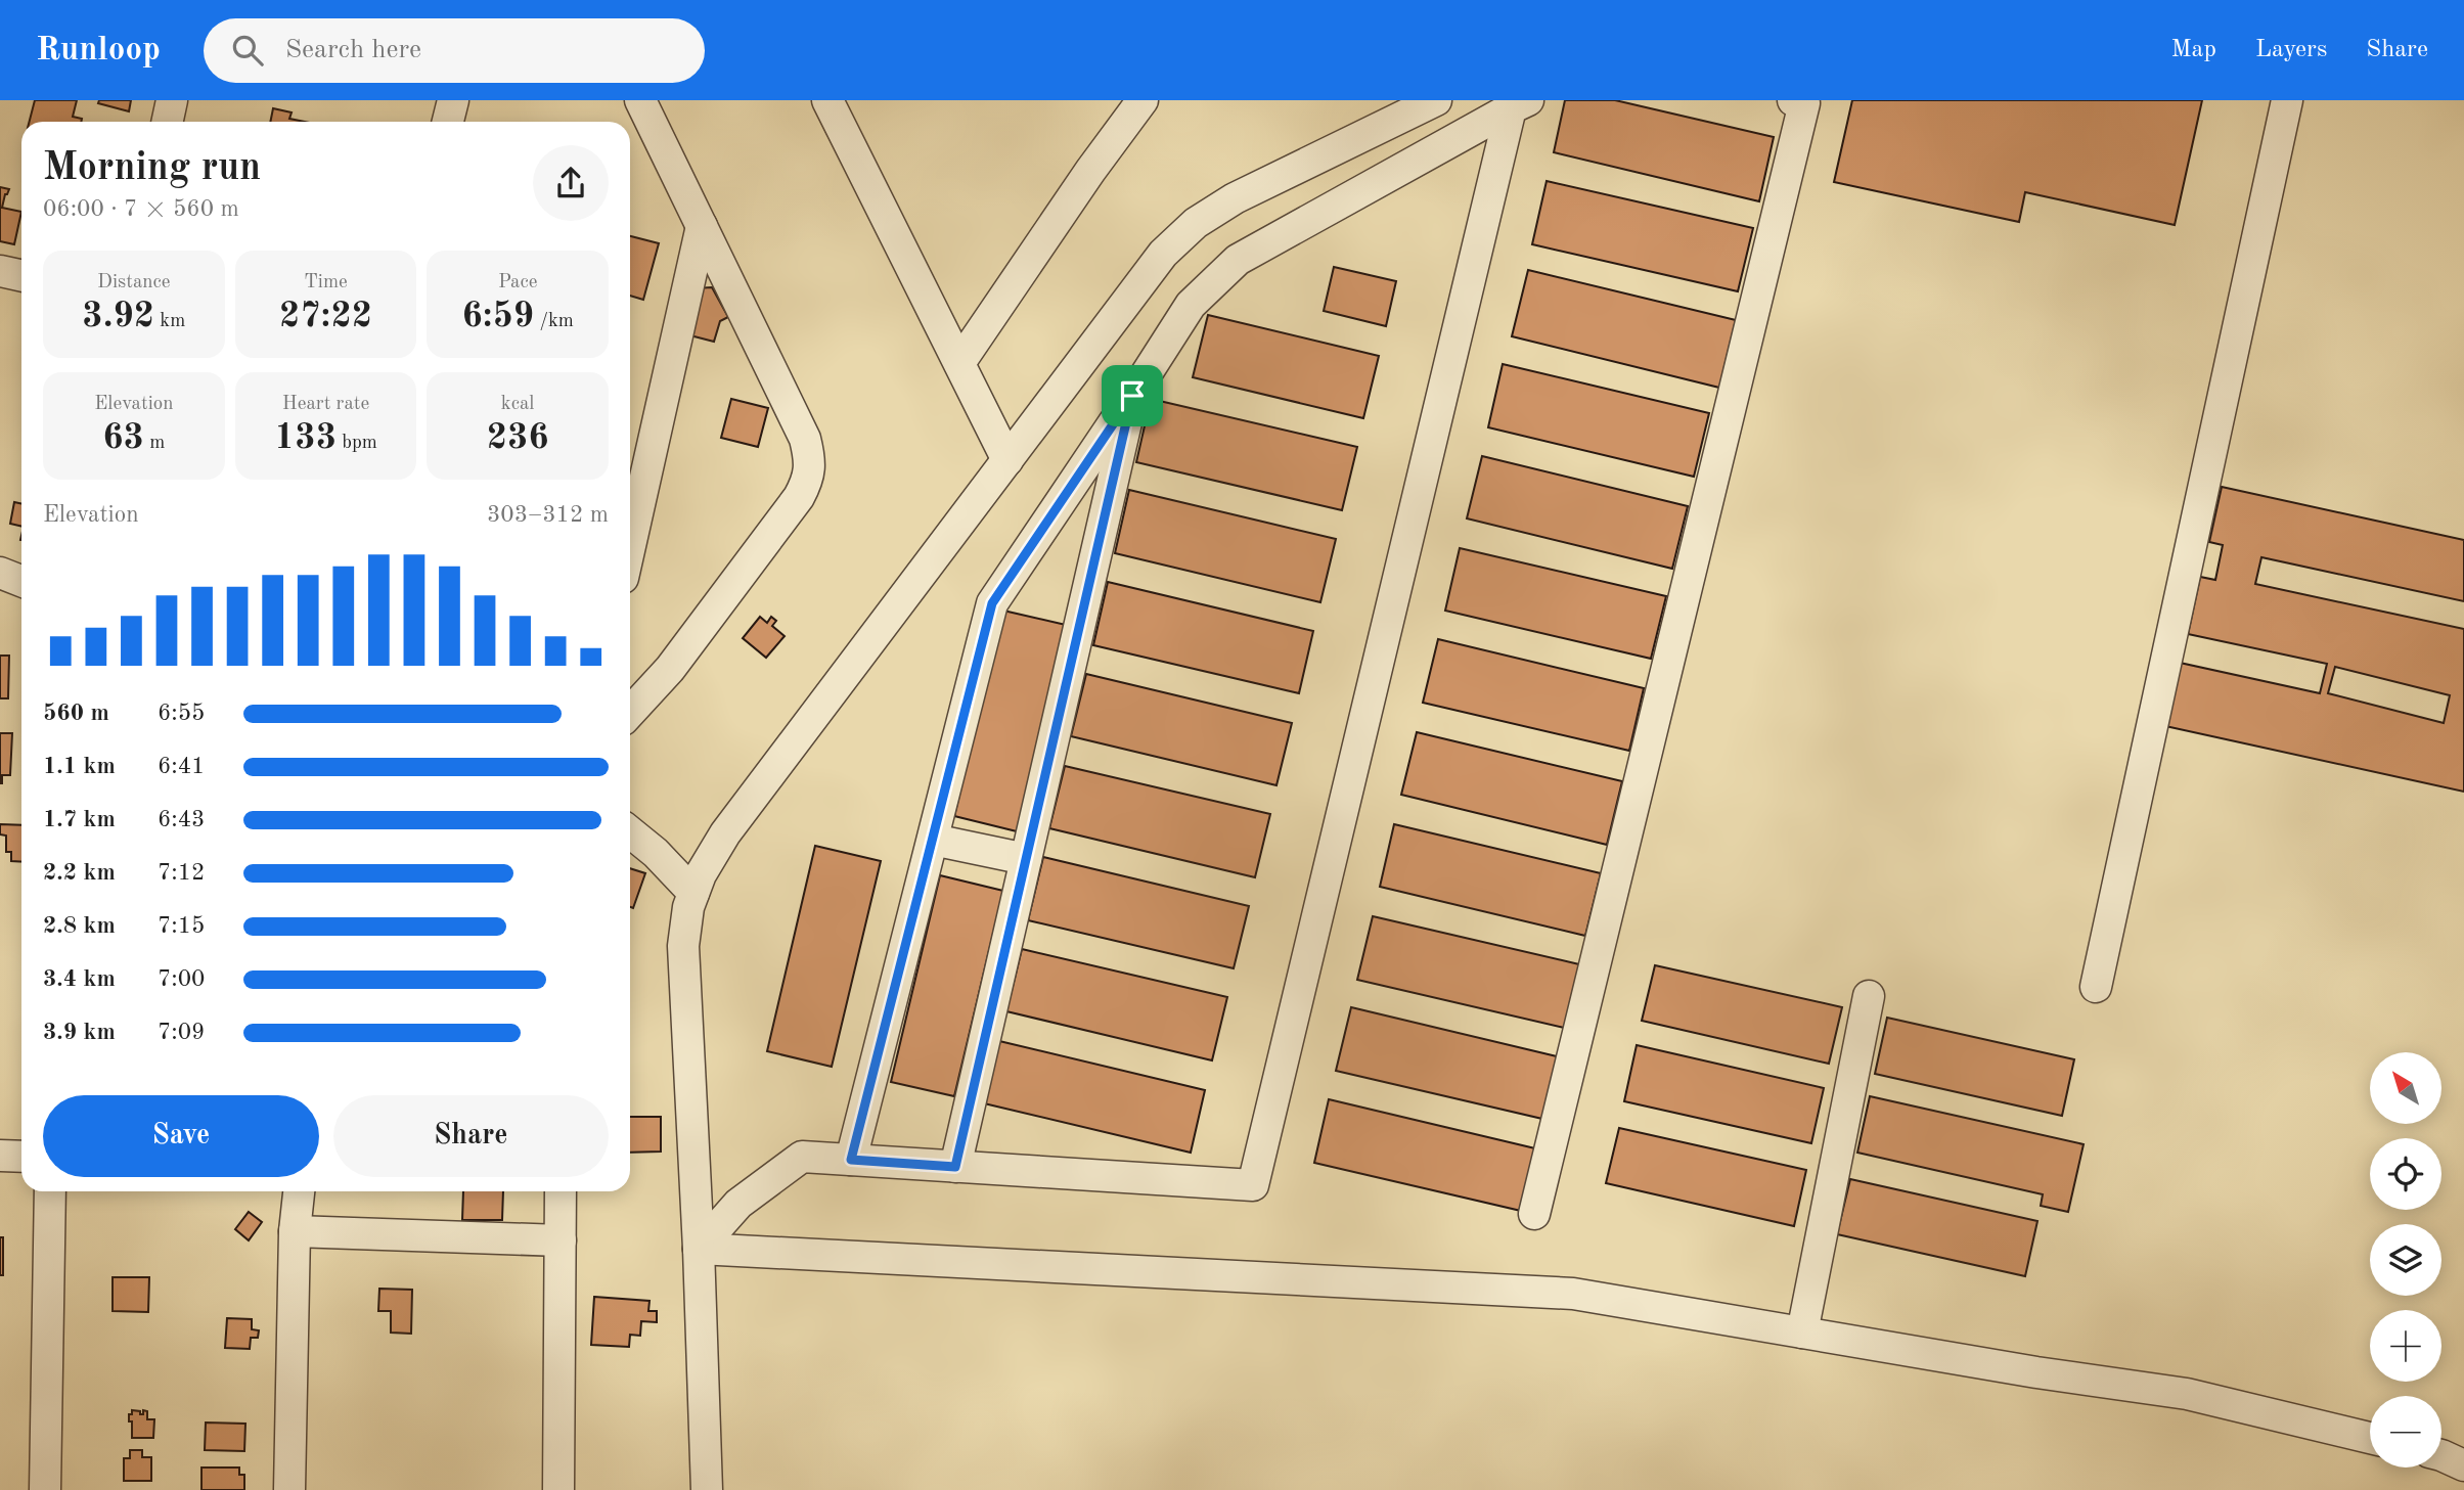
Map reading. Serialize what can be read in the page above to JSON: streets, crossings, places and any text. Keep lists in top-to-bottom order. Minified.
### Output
{"north":"top left","page":{"header":"Runloop","search":"Search here","nav":["Map","Layers","Share"],"heading":["Morning run","06:00 · 7 × 560 m"],"stats":[["Distance","3.92 km"],["Time","27:22"],["Pace","6:59 /km"],["Elevation","63 m"],["Heart rate","133 bpm"],["kcal","236"]],"chart":["Elevation","303–312 m"],"list":[{"name":"560 m","note":"6:55"},{"name":"1.1 km","note":"6:41"},{"name":"1.7 km","note":"6:43"},{"name":"2.2 km","note":"7:12"},{"name":"2.8 km","note":"7:15"},{"name":"3.4 km","note":"7:00"},{"name":"3.9 km","note":"7:09"}],"map_buttons":["+","−"],"buttons":["Save","Share"]}}
